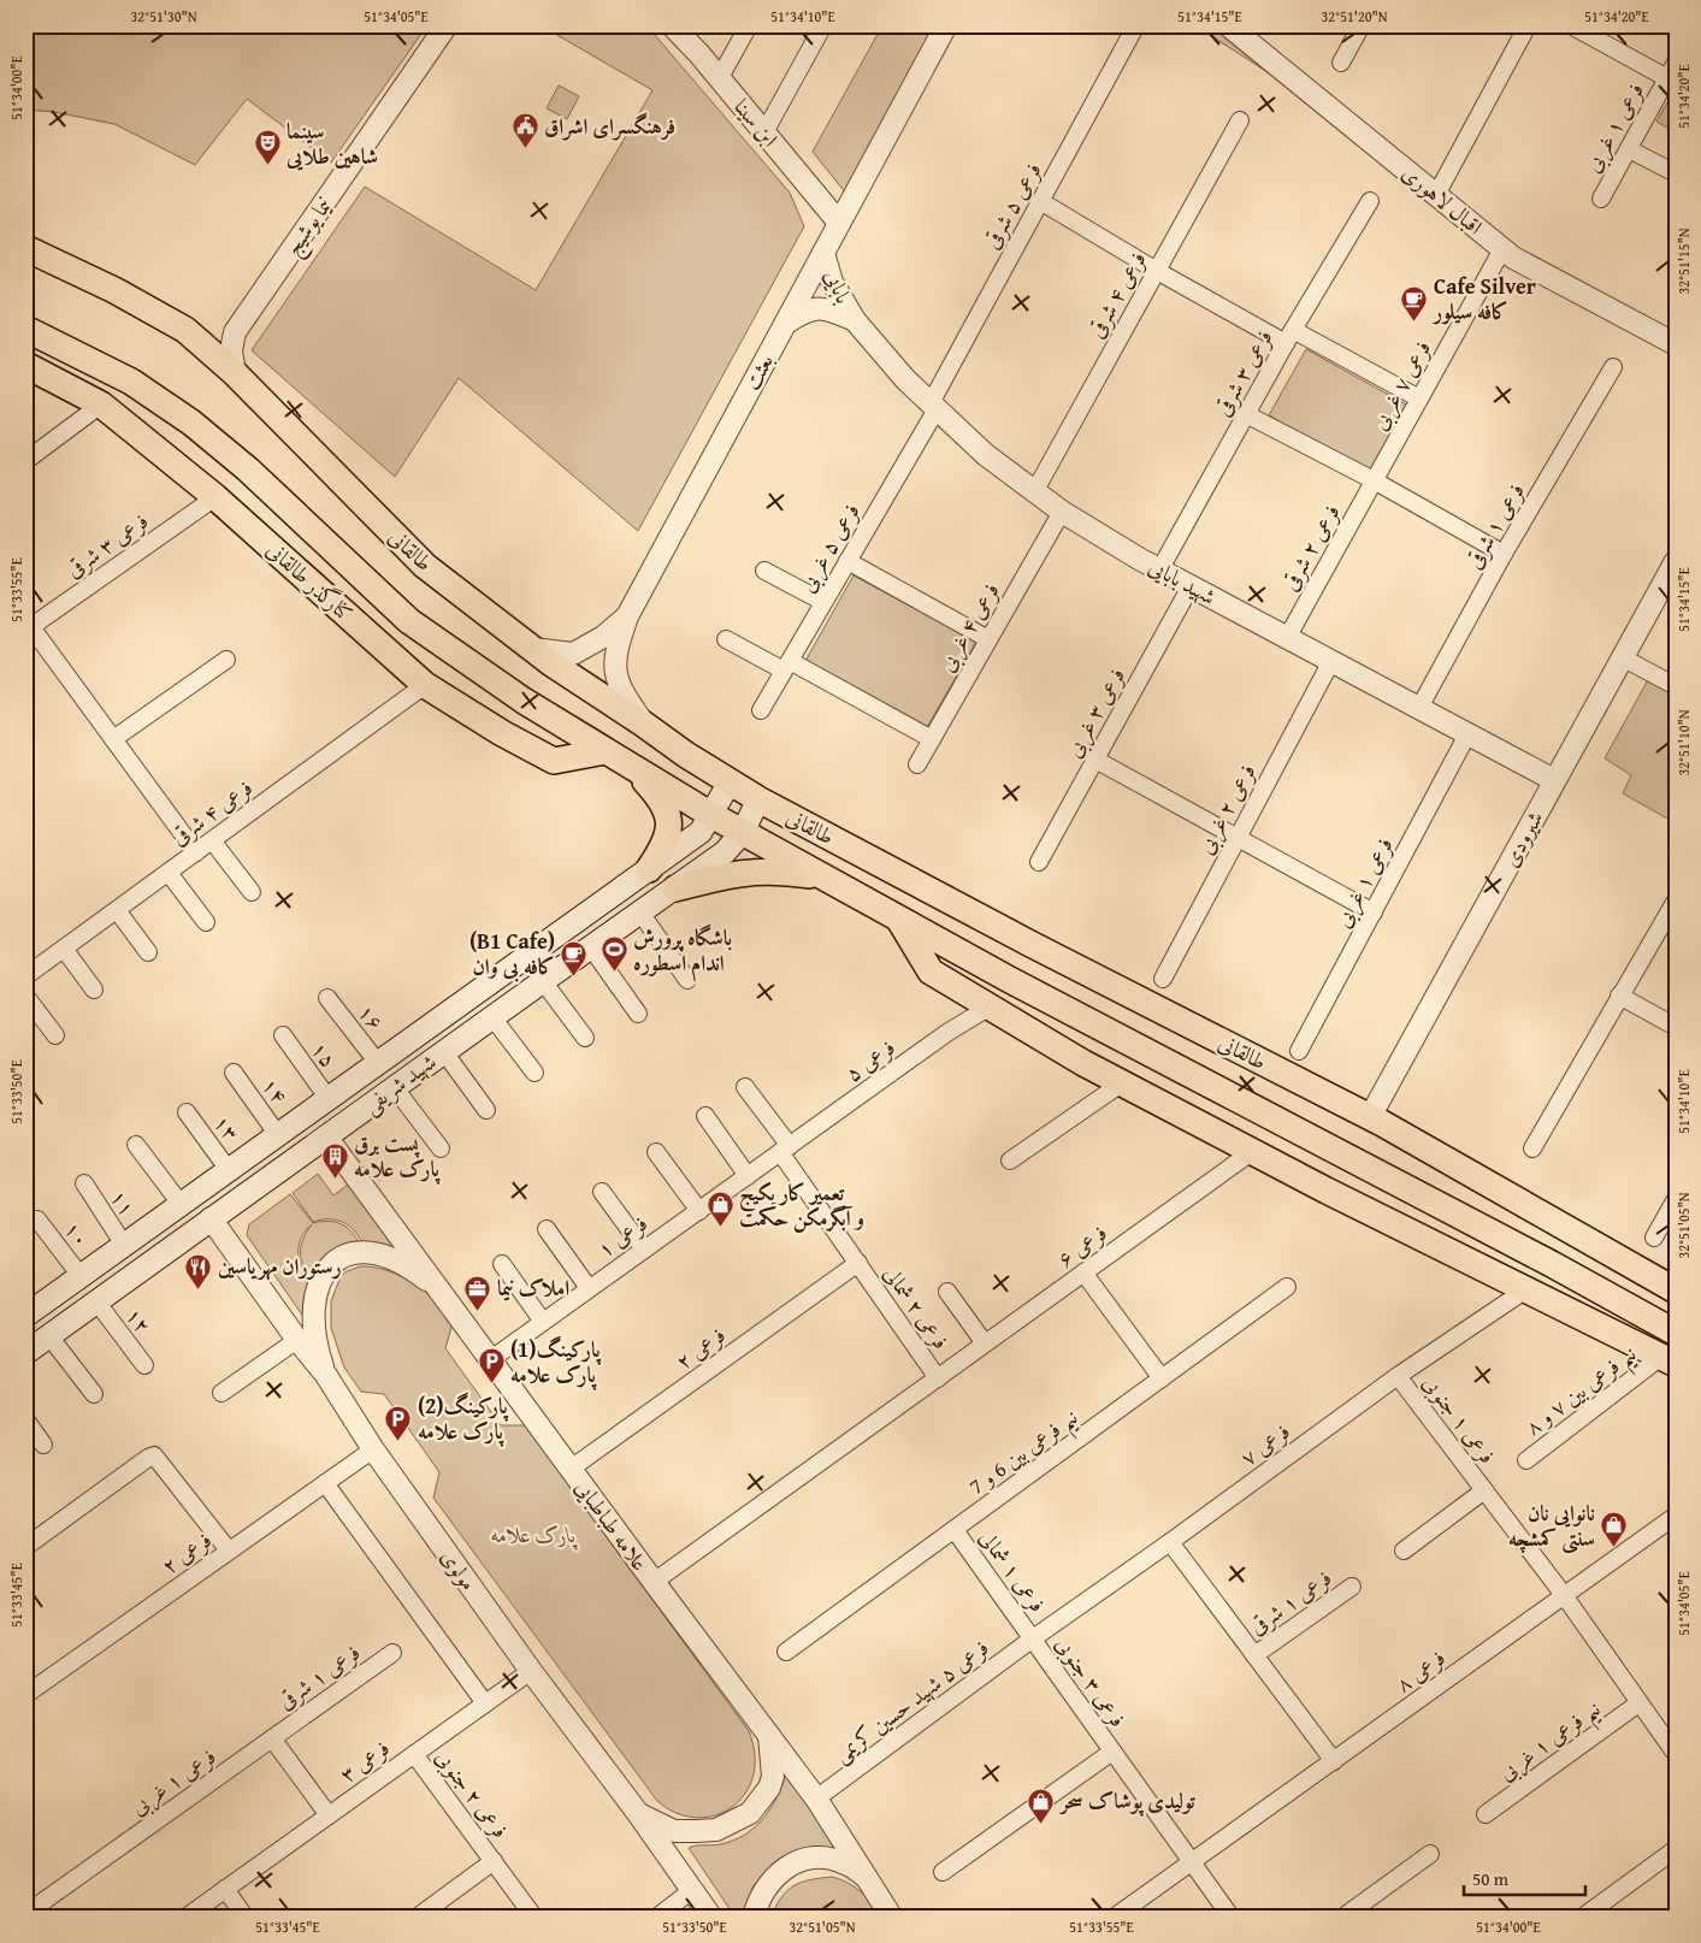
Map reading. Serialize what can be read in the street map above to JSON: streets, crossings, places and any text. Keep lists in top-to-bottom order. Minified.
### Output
{"streets":{"main road":["طالقانی","کنارگذر طالقانی","شهید شریفی"],"street":["ابن سینا","فرعی ۱ غربی","اقبال لاهوری","فرعی ۵ شرقی","نیما یوشیج","بابایی","فرعی ۴ شرقی","بعثت","فرعی ۳ شرقی","فرعی ۷ غربی","فرعی ۱ شرقی","فرعی ۵ غربی","فرعی ۲ شرقی","شهید بابایی","فرعی ۴ غربی","فرعی ۳ غربی","فرعی ۲ غربی","شیرودی","۱۶","۱۵","فرعی ۵","۱۴","۱۳","۱۱","۱۰","فرعی ۱","فرعی ۶","فرعی ۲ شمالی","۱۲","فرعی ۲","نیم فرعی بین ۷ و ۸","فرعی ۱ جنوبی","فرعی ۷","نیم فرعی بین 6 و 7","علامه طباطبایی","مولوی","فرعی ۱ شمالی","فرعی ۸","فرعی ۳ جنوبی","فرعی ۵ شهید حسین کریمی","نیم فرعی ۱ غربی","فرعی ۳","فرعی ۲ جنوبی"]},"crossings":[["ابن سینا","بعثت"],["فرعی ۱ غربی","فرعی ۱ شرقی"],["فرعی ۱ غربی","شهید بابایی"],["اقبال لاهوری","فرعی ۷ غربی"],["فرعی ۵ شرقی","فرعی ۵ غربی"],["فرعی ۵ شرقی","شهید بابایی"],["نیما یوشیج","طالقانی"],["بابایی","بعثت"],["بابایی","شهید بابایی"],["فرعی ۴ شرقی","کنارگذر طالقانی"],["فرعی ۴ شرقی","شهید بابایی"],["بعثت","طالقانی"],["فرعی ۳ شرقی","کنارگذر طالقانی"],["فرعی ۳ شرقی","شهید بابایی"],["فرعی ۷ غربی","فرعی ۲ شرقی"],["فرعی ۱ شرقی","شهید بابایی"],["فرعی ۵ غربی","شهید بابایی"],["فرعی ۲ شرقی","شهید بابایی"],["طالقانی","کنارگذر طالقانی"],["طالقانی","شیرودی"],["طالقانی","شهید شریفی"],["شهید بابایی","فرعی ۴ غربی"],["شهید بابایی","فرعی ۳ غربی"],["شهید بابایی","فرعی ۲ غربی"],["شهید بابایی","شیرودی"],["۱۶","شهید شریفی"],["۱۵","شهید شریفی"],["فرعی ۵","فرعی ۱"],["شهید شریفی","۱۴"],["شهید شریفی","۱۳"],["شهید شریفی","۱۱"],["شهید شریفی","۱۰"],["شهید شریفی","۱۲"],["شهید شریفی","علامه طباطبایی"],["شهید شریفی","مولوی"],["فرعی ۱","علامه طباطبایی"],["فرعی ۶","فرعی ۲ شمالی"],["فرعی ۶","علامه طباطبایی"],["فرعی ۲ شمالی","فرعی ۲"],["فرعی ۲","علامه طباطبایی"],["فرعی ۲","مولوی"],["فرعی ۱ جنوبی","فرعی ۷"],["فرعی ۷","فرعی ۱ شمالی"],["فرعی ۷","فرعی ۳ جنوبی"],["فرعی ۷","فرعی ۵ شهید حسین کریمی"],["نیم فرعی بین 6 و 7","فرعی ۱ شمالی"],["علامه طباطبایی","فرعی ۵ شهید حسین کریمی"],["مولوی","فرعی ۳"],["فرعی ۱ شمالی","فرعی ۳ جنوبی"],["فرعی ۱ شمالی","فرعی ۵ شهید حسین کریمی"],["فرعی ۸","فرعی ۳ جنوبی"],["فرعی ۳ جنوبی","فرعی ۵ شهید حسین کریمی"],["فرعی ۳","فرعی ۲ جنوبی"]],"parks":["پارک علامه"],"places":{"public building":["فرهنگسرای اشراق"],"theatre":["سینما شاهین طلایی"],"cafe":["Cafe Silver کافه سیلور","(B1 Cafe) کافه بی وان"],"sports":["باشگاه پرورش اندام اسطوره"],"building":["پست برق پارک علامه"],"shop":["تعمیر کار پکیج و آبگرمکن حکمت","نانوایی نان سنتی کمشچه","تولیدی پوشاک سحر"],"restaurant":["رستوران مهریاسین"],"office":["املاک نیما"],"parking":["پارکینگ(1) پارک علامه","پارکینگ(2) پارک علامه"]},"scale_bar":"50 m","coordinates":["32°51'30\"N","51°34'05\"E","51°34'10\"E","51°34'15\"E","32°51'20\"N","51°34'20\"E","51°34'00\"E","32°51'15\"N","51°33'55\"E","32°51'10\"N","51°33'50\"E","32°51'05\"N","51°33'45\"E"]}
